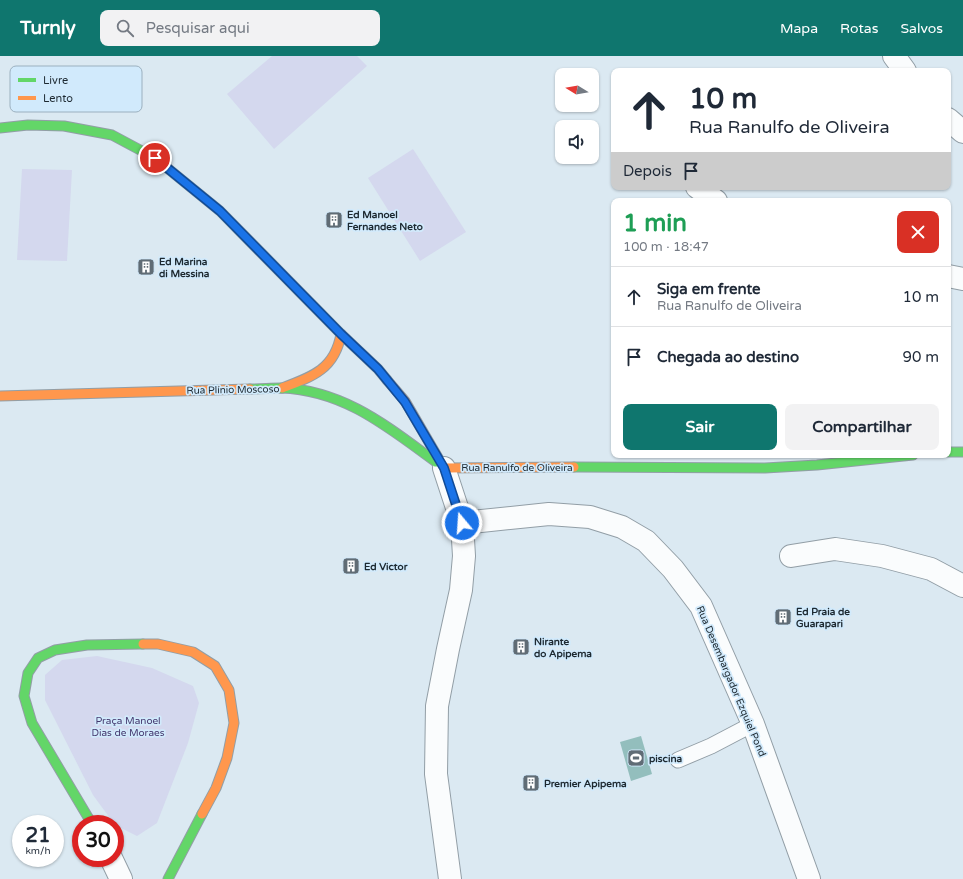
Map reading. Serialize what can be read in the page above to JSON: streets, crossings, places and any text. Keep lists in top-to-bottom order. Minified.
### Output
{"streets":{"street":["Rua Plínio Moscoso","Rua Ranulfo de Oliveira","Rua Desembargador Ezquiel Pond"]},"crossings":[["Rua Plínio Moscoso","Rua Ranulfo de Oliveira"]],"parks":["Praça Manoel Dias de Moraes"],"places":{"building":["Ed Manoel Fernandes Neto","Ed Marina di Messina","Ed Victor","Ed Praia de Guarapari","Nirante do Apipema","Premier Apipema"],"sports":["piscina"]},"legend":["Livre","Lento"],"north":"left","page":{"header":"Turnly","search":"Pesquisar aqui","nav":["Mapa","Rotas","Salvos"],"turn":["10 m","Rua Ranulfo de Oliveira"],"then":"Depois","heading":["1 min","100 m · 18:47"],"list":[{"name":"Siga em frente","note":"Rua Ranulfo de Oliveira","value":"10 m"},{"name":"Chegada ao destino","value":"90 m"}],"buttons":["Sair","Compartilhar"],"speed":"21 km/h","limit":"30"}}
